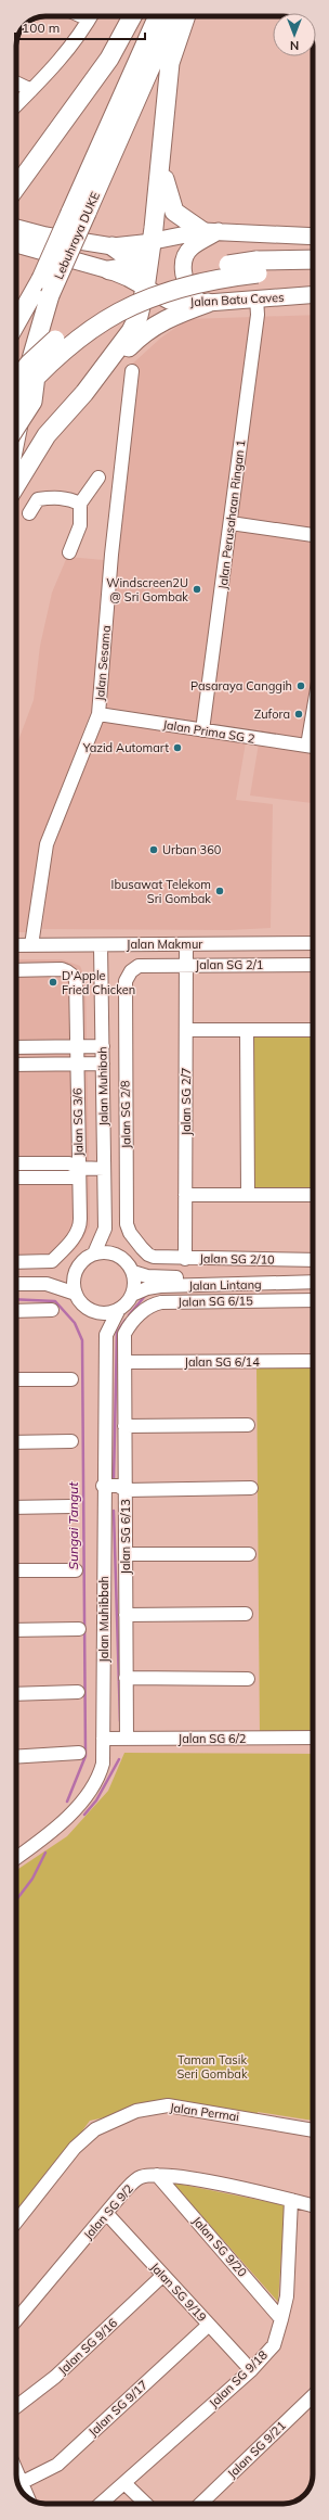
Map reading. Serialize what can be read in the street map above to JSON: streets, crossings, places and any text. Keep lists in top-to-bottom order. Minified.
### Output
{"streets":{"highway":["Lebuhraya DUKE"],"main road":["Jalan Batu Caves"],"street":["Jalan Perusahaan Ringan 1","Jalan Sesama","Jalan Prima SG 2","Jalan Makmur","Jalan SG 2/1","Jalan Muhibah","Jalan SG 2/7","Jalan SG 2/8","Jalan SG 3/6","Jalan SG 2/10","Jalan Lintang","Jalan SG 6/15","Jalan SG 6/14","Jalan SG 6/13","Jalan Muhibbah","Jalan SG 6/2","Jalan Permai","Jalan SG 9/2","Jalan SG 9/20","Jalan SG 9/19","Jalan SG 9/16","Jalan SG 9/18","Jalan SG 9/17","Jalan SG 9/21"]},"crossings":[["Jalan Batu Caves","Jalan Perusahaan Ringan 1"],["Jalan Perusahaan Ringan 1","Jalan Prima SG 2"],["Jalan Sesama","Jalan Prima SG 2"],["Jalan Sesama","Jalan Makmur"],["Jalan Makmur","Jalan Muhibah"],["Jalan Makmur","Jalan SG 2/7"],["Jalan SG 2/1","Jalan SG 2/7"],["Jalan SG 2/1","Jalan SG 2/8"],["Jalan Muhibah","Jalan Lintang"],["Jalan Muhibah","Jalan Muhibbah"],["Jalan SG 2/7","Jalan SG 2/10"],["Jalan SG 2/8","Jalan SG 2/10"],["Jalan Lintang","Jalan Muhibbah"],["Jalan SG 6/15","Jalan SG 6/13"],["Jalan SG 6/14","Jalan SG 6/13"],["Jalan SG 6/13","Jalan Muhibbah"],["Jalan SG 6/13","Jalan SG 6/2"],["Jalan Muhibbah","Jalan SG 6/2"],["Jalan SG 9/2","Jalan SG 9/20"],["Jalan SG 9/2","Jalan SG 9/19"],["Jalan SG 9/2","Jalan SG 9/18"],["Jalan SG 9/20","Jalan SG 9/18"],["Jalan SG 9/19","Jalan SG 9/16"],["Jalan SG 9/19","Jalan SG 9/18"],["Jalan SG 9/19","Jalan SG 9/17"]],"water":["Sungai Tangut"],"parks":["Taman Tasik Seri Gombak"],"places":["Windscreen2U @ Sri Gombak","Pasaraya Canggih","Zufora","Yazid Automart","Urban 360","Ibusawat Telekom Sri Gombak","D'Apple Fried Chicken"],"scale_bar":"100 m","north":"bottom"}
